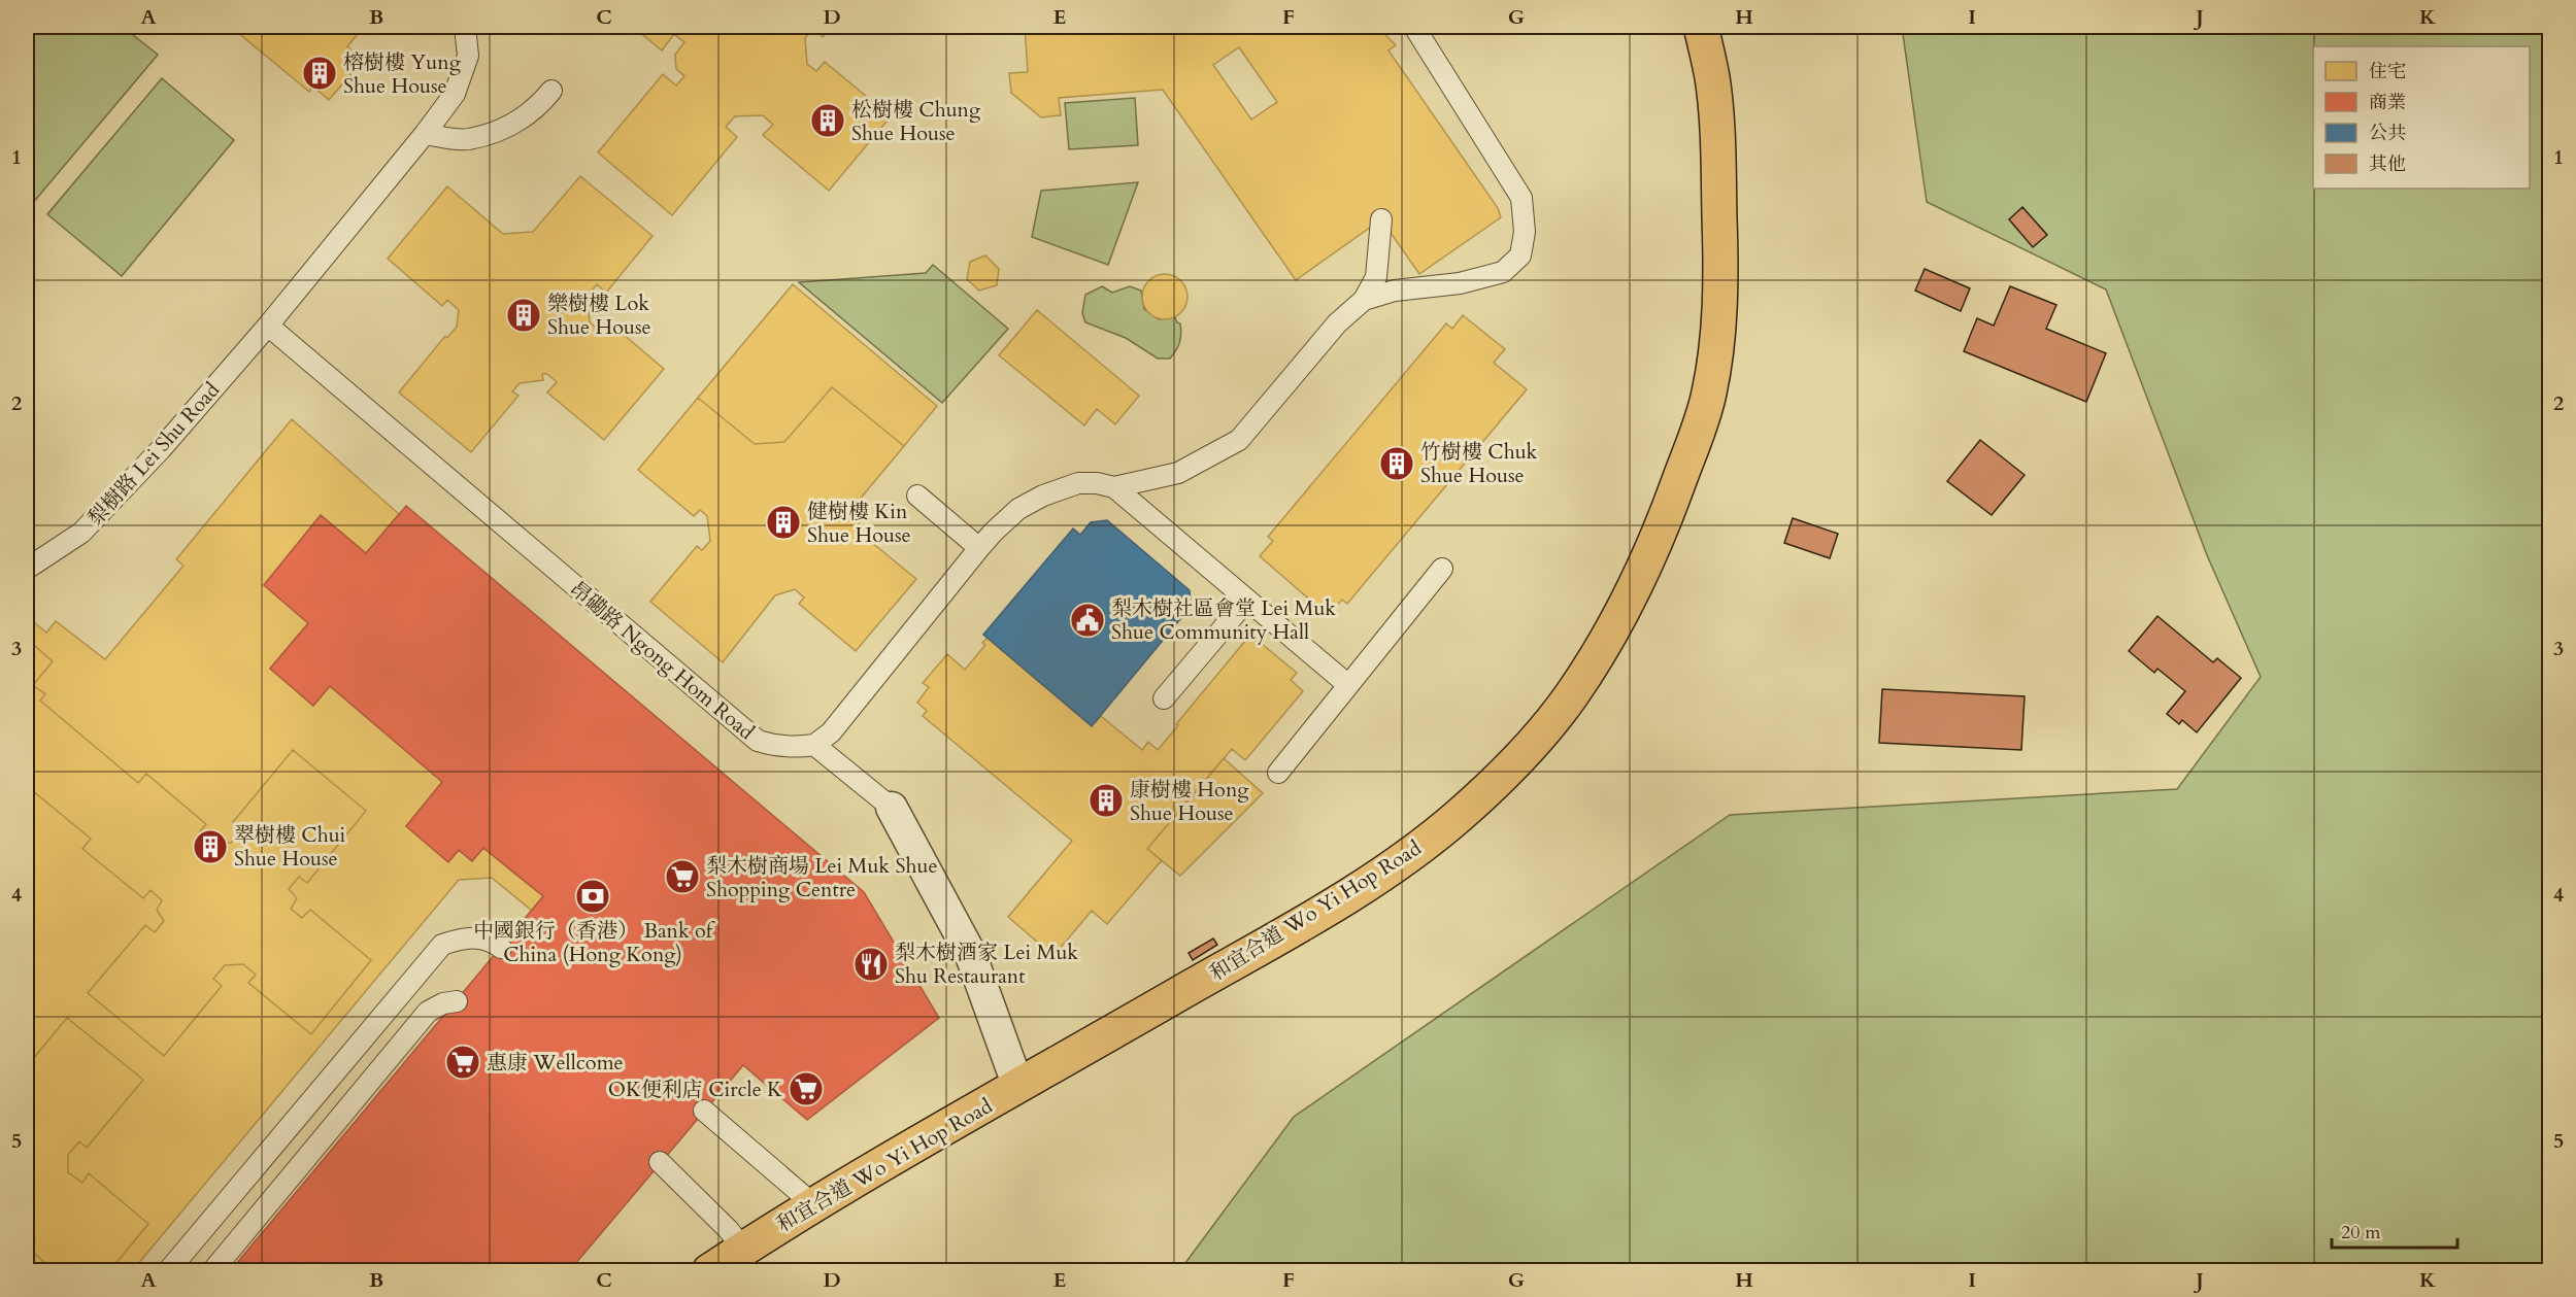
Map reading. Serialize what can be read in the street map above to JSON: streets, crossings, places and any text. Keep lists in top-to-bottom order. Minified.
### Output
{"streets":{"main road":["和宜合道 Wo Yi Hop Road"],"lane":["梨樹路 Lei Shu Road","昂磡路 Ngong Hom Road"]},"crossings":[["梨樹路 Lei Shu Road","昂磡路 Ngong Hom Road"]],"places":{"building":["榕樹樓 Yung Shue House","松樹樓 Chung Shue House","樂樹樓 Lok Shue House","竹樹樓 Chuk Shue House","健樹樓 Kin Shue House","康樹樓 Hong Shue House","翠樹樓 Chui Shue House"],"public building":["梨木樹社區會堂 Lei Muk Shue Community Hall"],"supermarket":["梨木樹商場 Lei Muk Shue Shopping Centre","惠康 Wellcome","OK便利店 Circle K"],"bank":["中國銀行（香港） Bank of China (Hong Kong)"],"restaurant":["梨木樹酒家 Lei Muk Shu Restaurant"]},"legend":["住宅","商業","公共","其他"],"scale_bar":"20 m","grid":{"columns":["A","B","C","D","E","F","G","H","I","J","K"],"rows":["1","2","3","4","5"]}}
